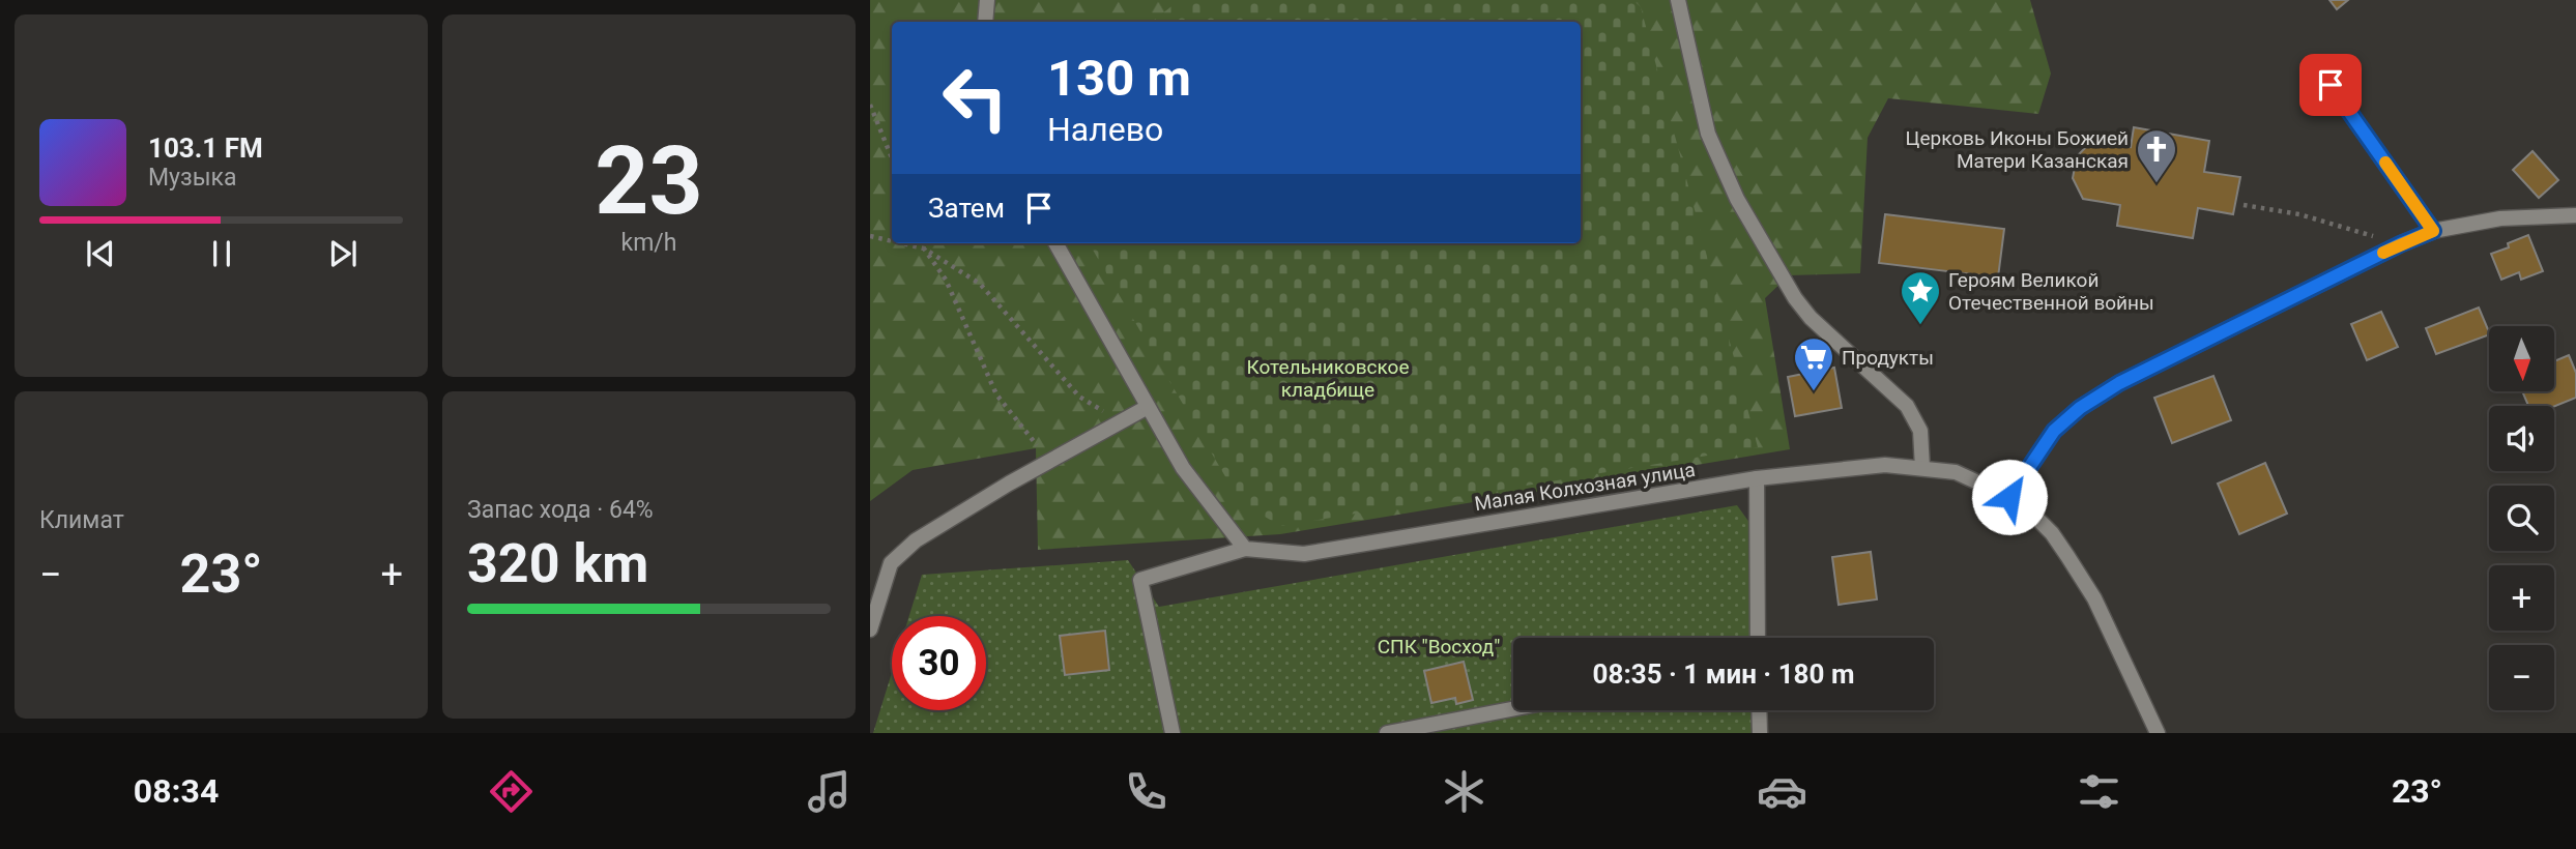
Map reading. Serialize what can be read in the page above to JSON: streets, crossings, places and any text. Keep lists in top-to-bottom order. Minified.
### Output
{"streets":{"street":["Малая Колхозная улица"]},"parks":["Котельниковское кладбище","СПК \"Восход\""],"places":{"church":["Церковь Иконы Божией Матери Казанская"],"place":["Героям Великой Отечественной войны"],"supermarket":["Продукты"]},"north":"bottom","page":{"tile":[["23","km/h"],"Климат",["Запас хода · 64%","320 km"]],"turn":["130 m","Налево"],"song":["103.1 FM","Музыка"],"then":"Затем","map_buttons":["+","−"],"heat":["−","23°","+"],"limit":"30","trip":"08:35 · 1 мин · 180 m","tabs":["08:34","23°"]}}
